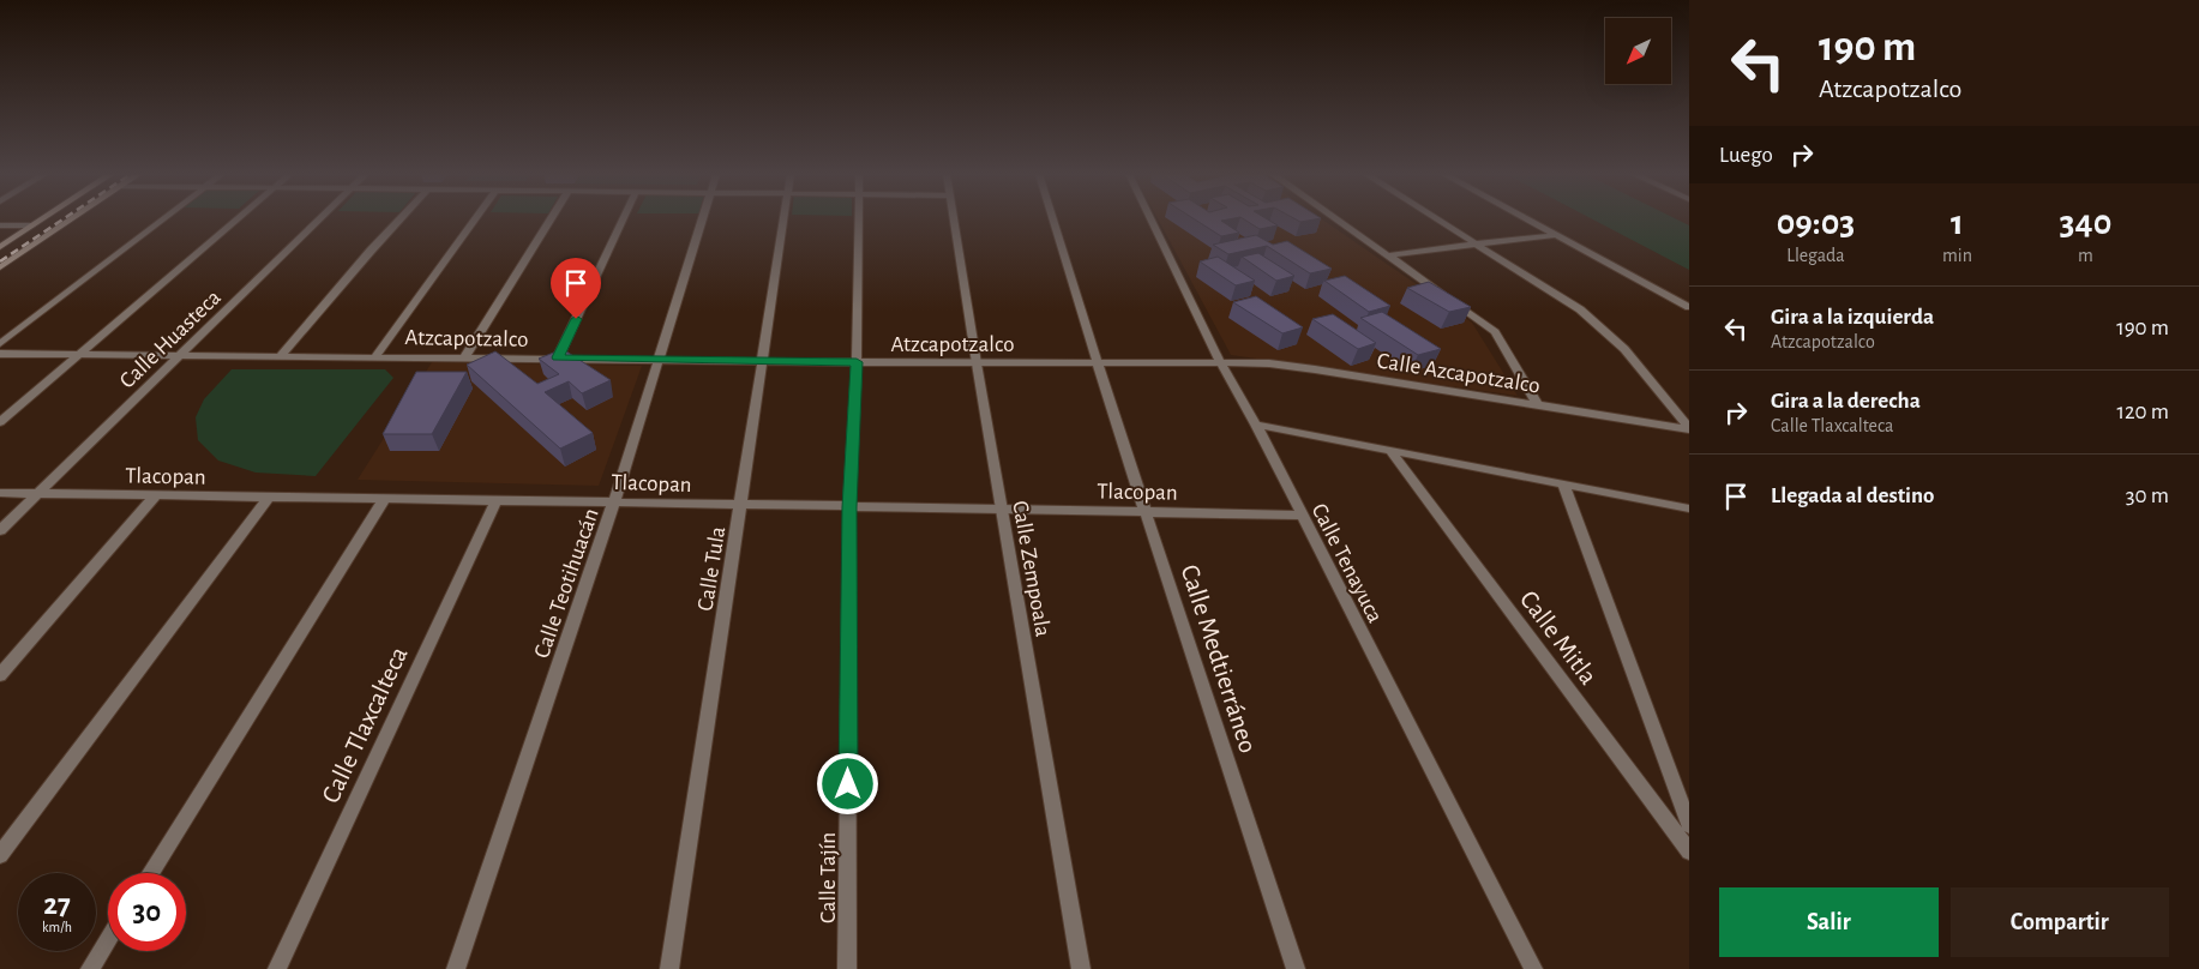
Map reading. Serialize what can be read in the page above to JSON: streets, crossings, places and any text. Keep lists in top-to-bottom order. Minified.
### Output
{"streets":{"street":["Atzcapotzalco","Calle Huasteca","Calle Azcapotzalco","Tlacopan","Calle Tenayuca","Calle Tula","Calle Zempoala","Calle Teotihuacán","Calle Mitla","Calle Medtierráneo","Calle Tlaxcalteca","Calle Tajín"]},"crossings":[["Atzcapotzalco","Calle Huasteca"],["Atzcapotzalco","Calle Azcapotzalco"],["Atzcapotzalco","Calle Tenayuca"],["Atzcapotzalco","Calle Tula"],["Atzcapotzalco","Calle Zempoala"],["Atzcapotzalco","Calle Teotihuacán"],["Atzcapotzalco","Calle Medtierráneo"],["Atzcapotzalco","Calle Tajín"],["Calle Huasteca","Tlacopan"],["Calle Azcapotzalco","Calle Tenayuca"],["Tlacopan","Calle Tenayuca"],["Tlacopan","Calle Tula"],["Tlacopan","Calle Zempoala"],["Tlacopan","Calle Teotihuacán"],["Tlacopan","Calle Medtierráneo"],["Tlacopan","Calle Tlaxcalteca"],["Tlacopan","Calle Tajín"]],"north":"bottom left","page":{"turn":["190 m","Atzcapotzalco"],"then":"Luego","eta":["09:03","Llegada","1","min","340","m"],"list":[{"name":"Gira a la izquierda","note":"Atzcapotzalco","value":"190 m"},{"name":"Gira a la derecha","note":"Calle Tlaxcalteca","value":"120 m"},{"name":"Llegada al destino","value":"30 m"}],"speed":"27 km/h","limit":"30","buttons":["Salir","Compartir"]}}
